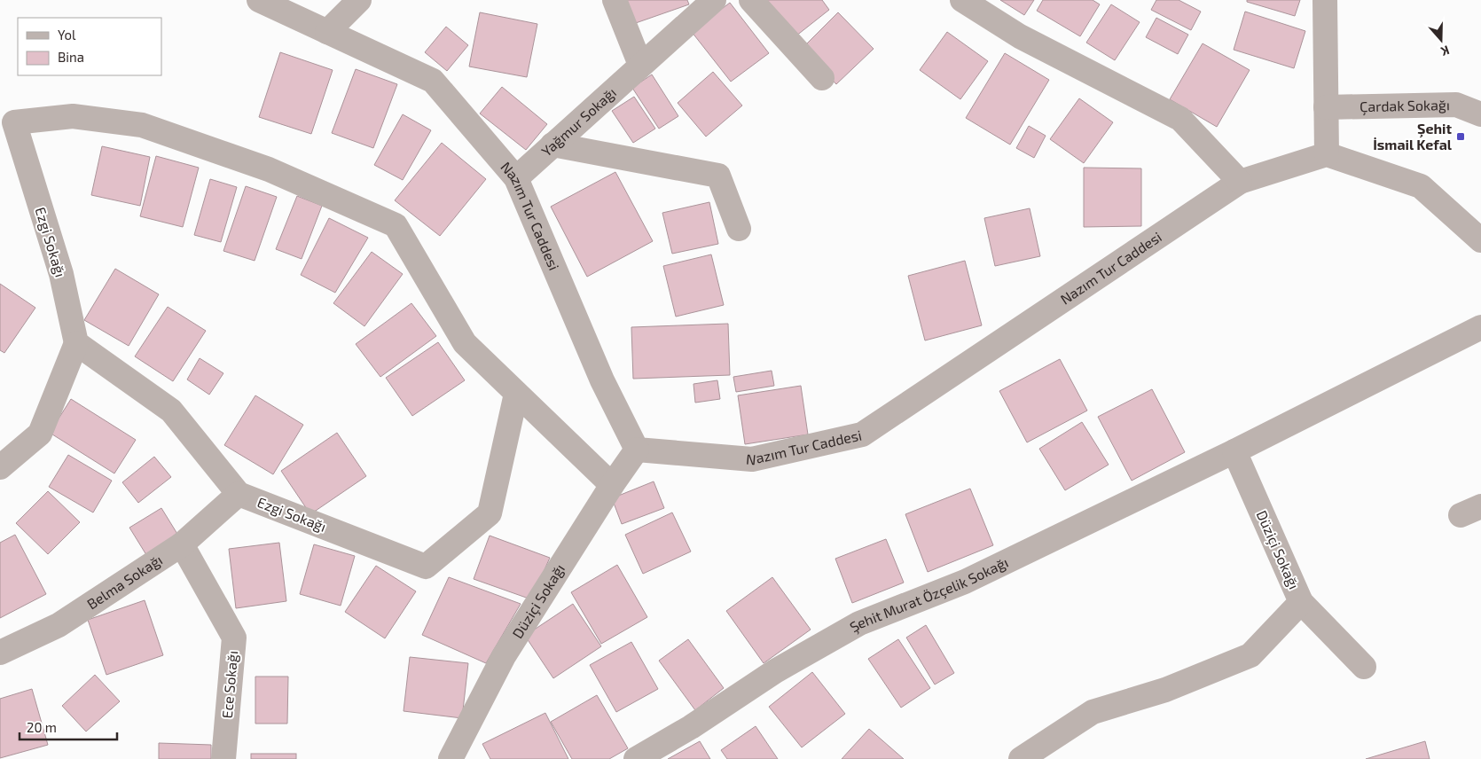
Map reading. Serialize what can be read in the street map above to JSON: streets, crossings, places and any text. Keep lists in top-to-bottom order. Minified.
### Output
{"streets":{"street":["Çardak Sokağı","Yağmur Sokağı","Nazım Tur Caddesi","Ezgi Sokağı","Düziçi Sokağı","Belma Sokağı","Şehit Murat Özçelik Sokağı","Ece Sokağı"]},"crossings":[["Yağmur Sokağı","Nazım Tur Caddesi"],["Nazım Tur Caddesi","Düziçi Sokağı"],["Ezgi Sokağı","Düziçi Sokağı"],["Ezgi Sokağı","Belma Sokağı"],["Düziçi Sokağı","Şehit Murat Özçelik Sokağı"],["Belma Sokağı","Ece Sokağı"]],"places":{"transit":["Şehit İsmail Kefal"]},"legend":["Yol","Bina"],"scale_bar":"20 m","north":"bottom"}
